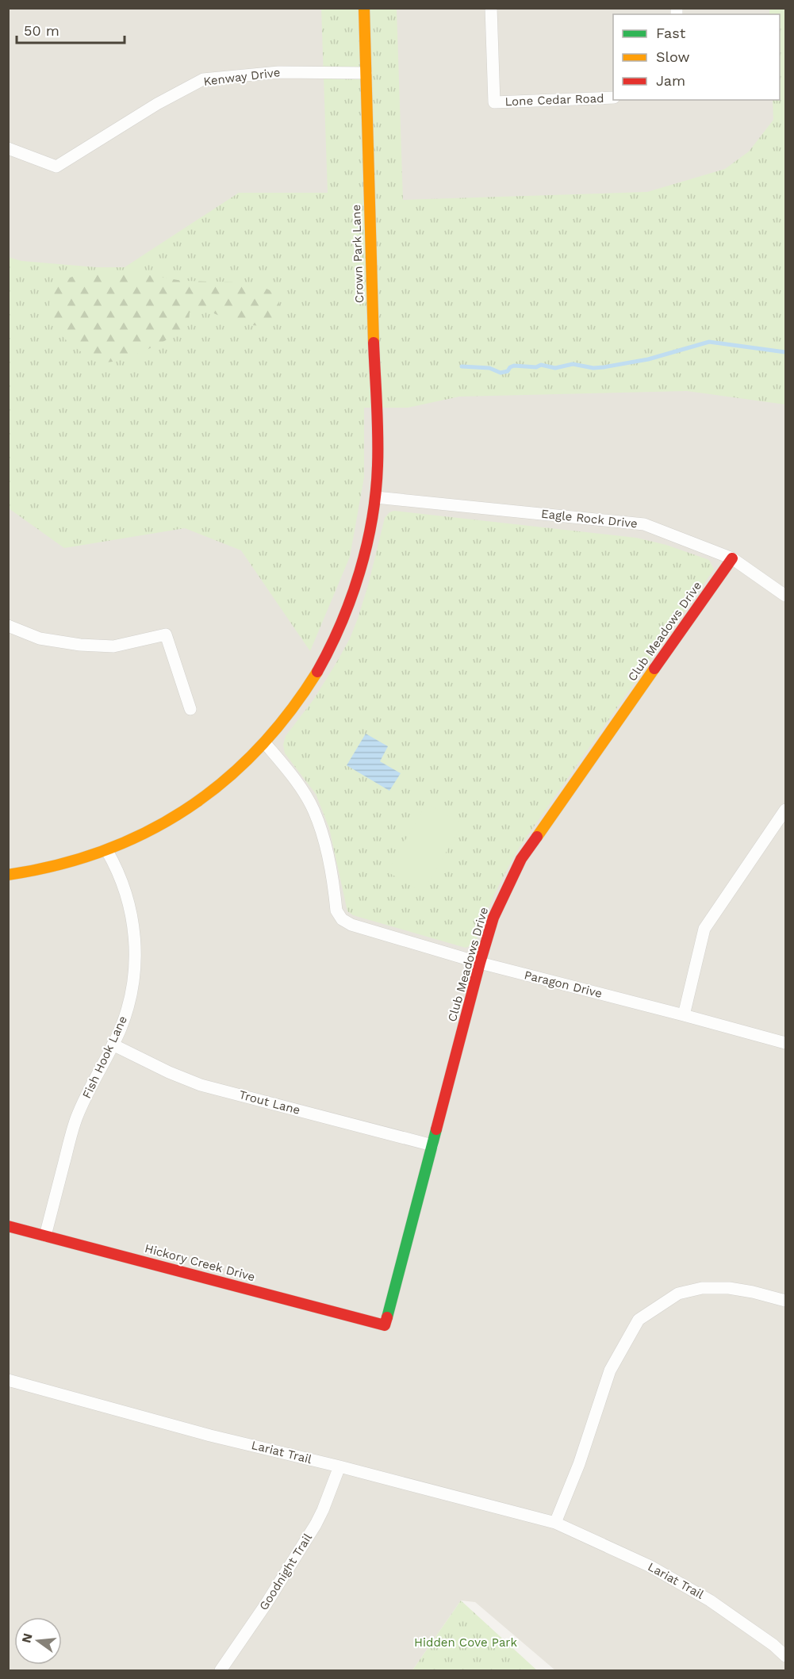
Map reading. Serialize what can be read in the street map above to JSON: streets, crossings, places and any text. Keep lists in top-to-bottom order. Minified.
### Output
{"streets":{"street":["Kenway Drive","Lone Cedar Road","Crown Park Lane","Eagle Rock Drive","Club Meadows Drive","Paragon Drive","Fish Hook Lane","Trout Lane","Hickory Creek Drive","Lariat Trail","Goodnight Trail"]},"crossings":[["Kenway Drive","Crown Park Lane"],["Crown Park Lane","Eagle Rock Drive"],["Crown Park Lane","Paragon Drive"],["Crown Park Lane","Fish Hook Lane"],["Eagle Rock Drive","Club Meadows Drive"],["Club Meadows Drive","Paragon Drive"],["Club Meadows Drive","Trout Lane"],["Club Meadows Drive","Hickory Creek Drive"],["Fish Hook Lane","Trout Lane"],["Fish Hook Lane","Hickory Creek Drive"],["Lariat Trail","Goodnight Trail"]],"parks":["Hidden Cove Park"],"legend":["Fast","Slow","Jam"],"scale_bar":"50 m","north":"left"}
